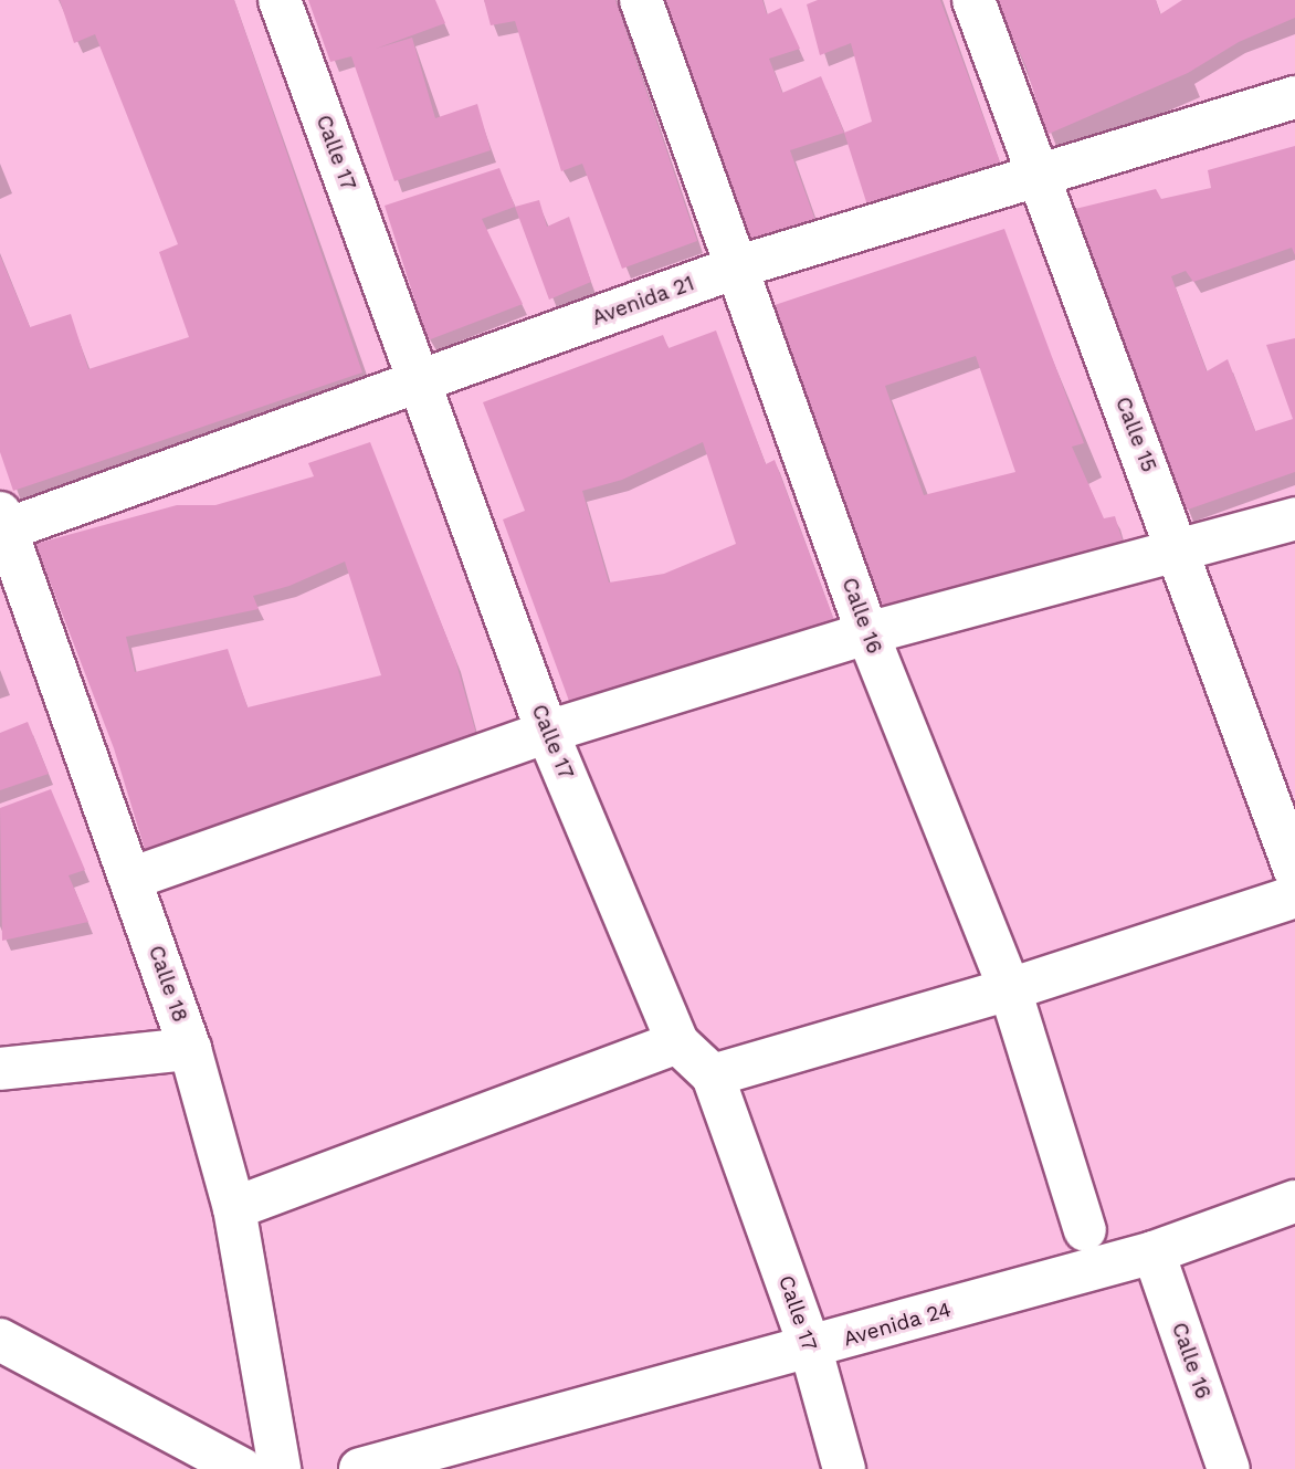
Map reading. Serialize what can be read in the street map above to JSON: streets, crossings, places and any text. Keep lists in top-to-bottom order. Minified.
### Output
{"streets":{"street":["Calle 17","Avenida 21","Calle 15","Calle 16","Calle 18","Avenida 24"]},"crossings":[["Calle 17","Avenida 21"],["Calle 17","Avenida 24"],["Avenida 21","Calle 15"],["Avenida 21","Calle 16"],["Avenida 21","Calle 18"],["Calle 16","Avenida 24"]]}
